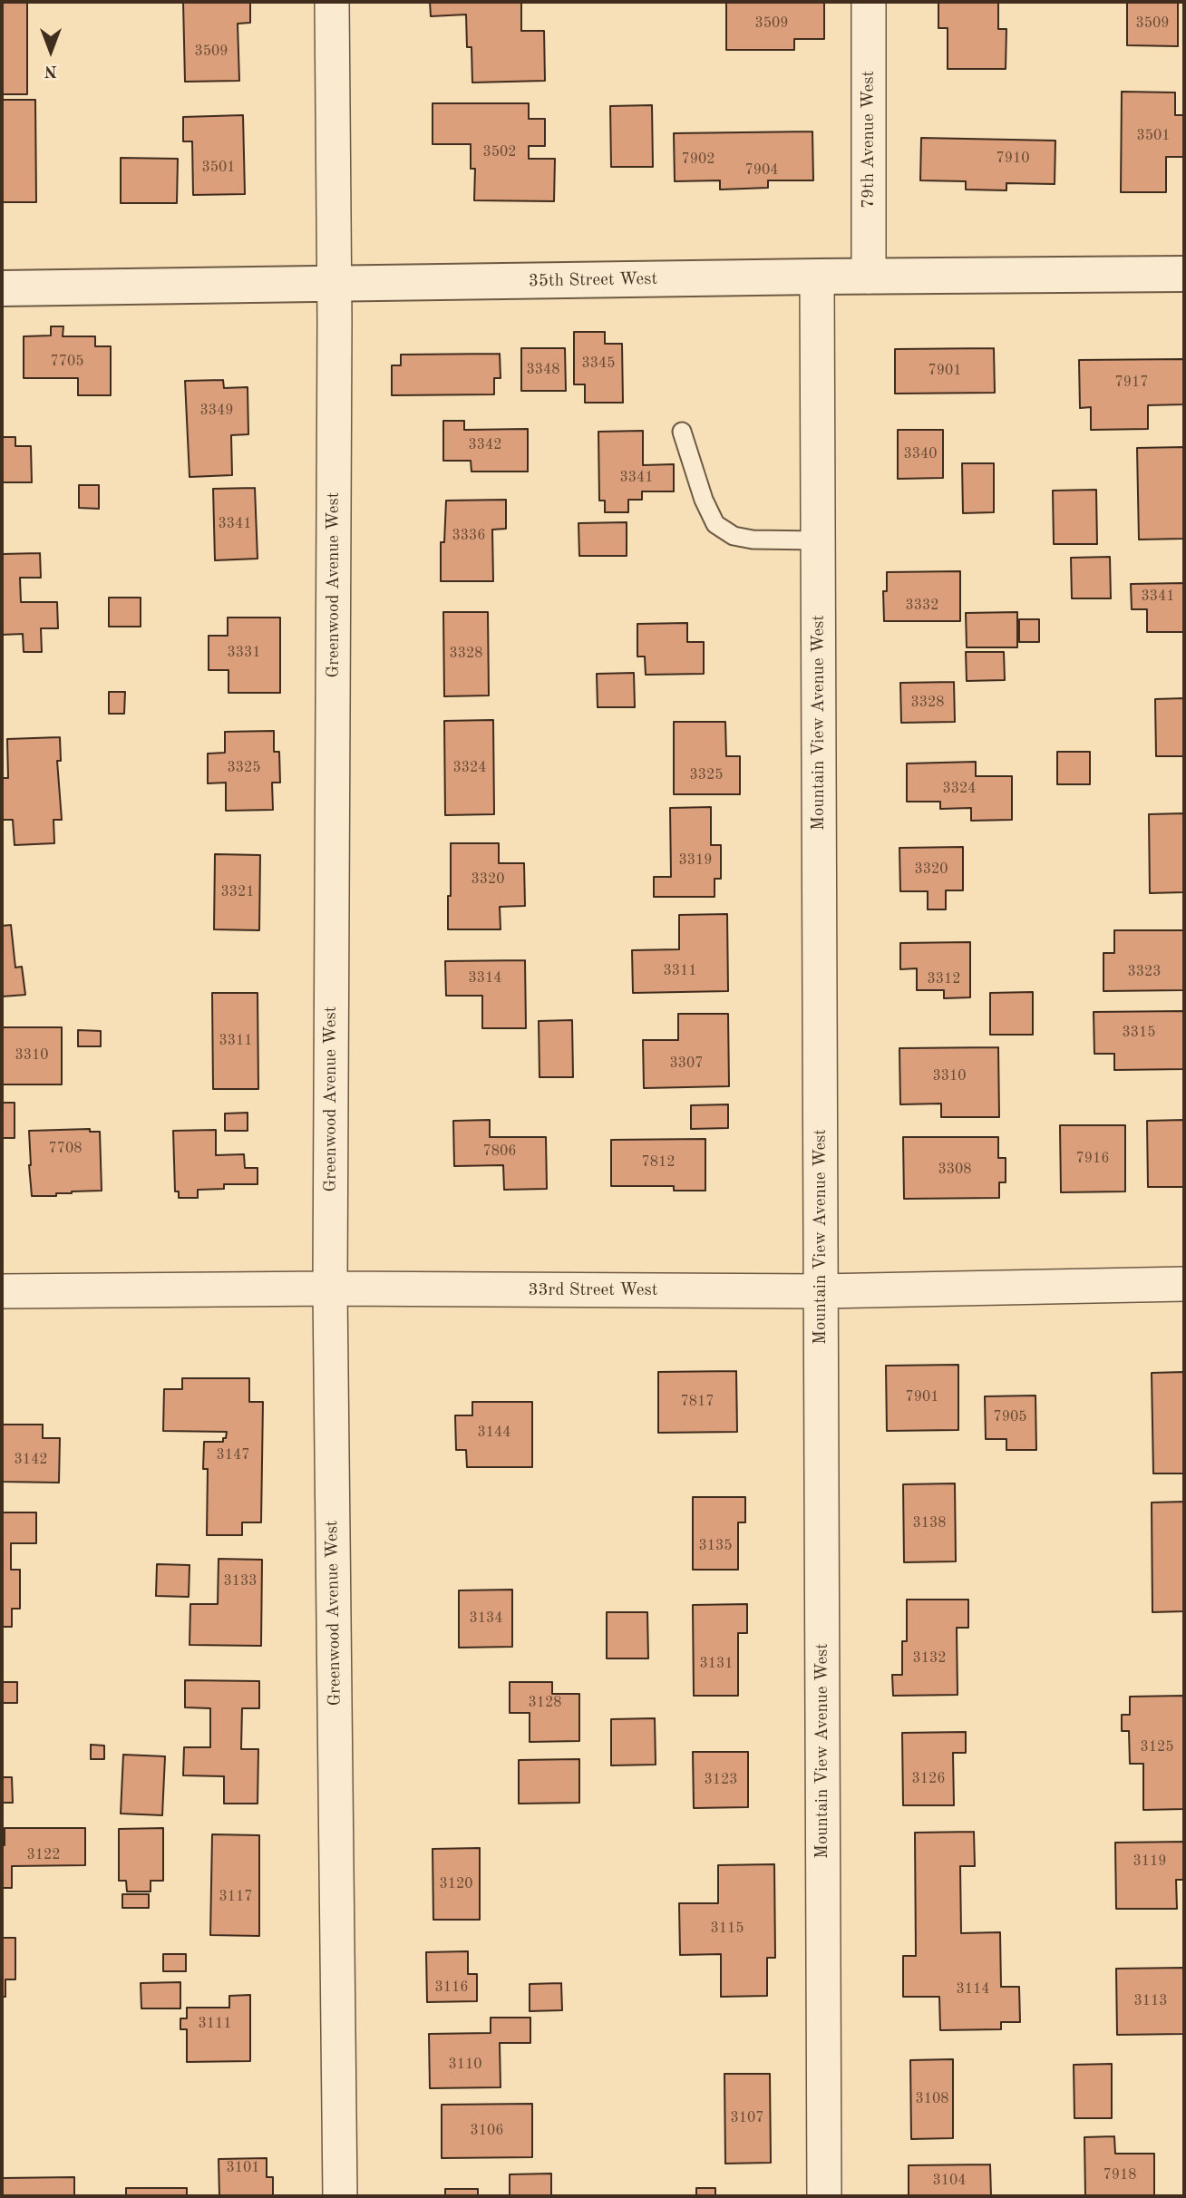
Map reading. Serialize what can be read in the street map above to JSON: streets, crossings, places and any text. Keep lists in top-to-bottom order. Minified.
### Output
{"streets":{"street":["79th Avenue West","35th Street West","Greenwood Avenue West","Mountain View Avenue West","33rd Street West"]},"crossings":[["79th Avenue West","35th Street West"],["35th Street West","Greenwood Avenue West"],["35th Street West","Mountain View Avenue West"],["Greenwood Avenue West","33rd Street West"],["Mountain View Avenue West","33rd Street West"]],"house_numbers":["3509","3509","3509","3501","3502","7910","7902","3501","7904","7705","3345","3348","7901","7917","3349","3342","3340","3341","3341","3336","3341","3332","3331","3328","3328","3325","3324","3325","3324","3319","3320","3320","3321","3311","3323","3314","3312","3315","3311","3310","3307","3310","7708","7806","7916","7812","3308","7901","7817","7905","3144","3147","3142","3138","3135","3133","3134","3132","3131","3128","3125","3126","3123","3122","3119","3120","3117","3115","3116","3114","3113","3111","3110","3108","3107","3106","3101","7918","3104"],"north":"bottom"}
